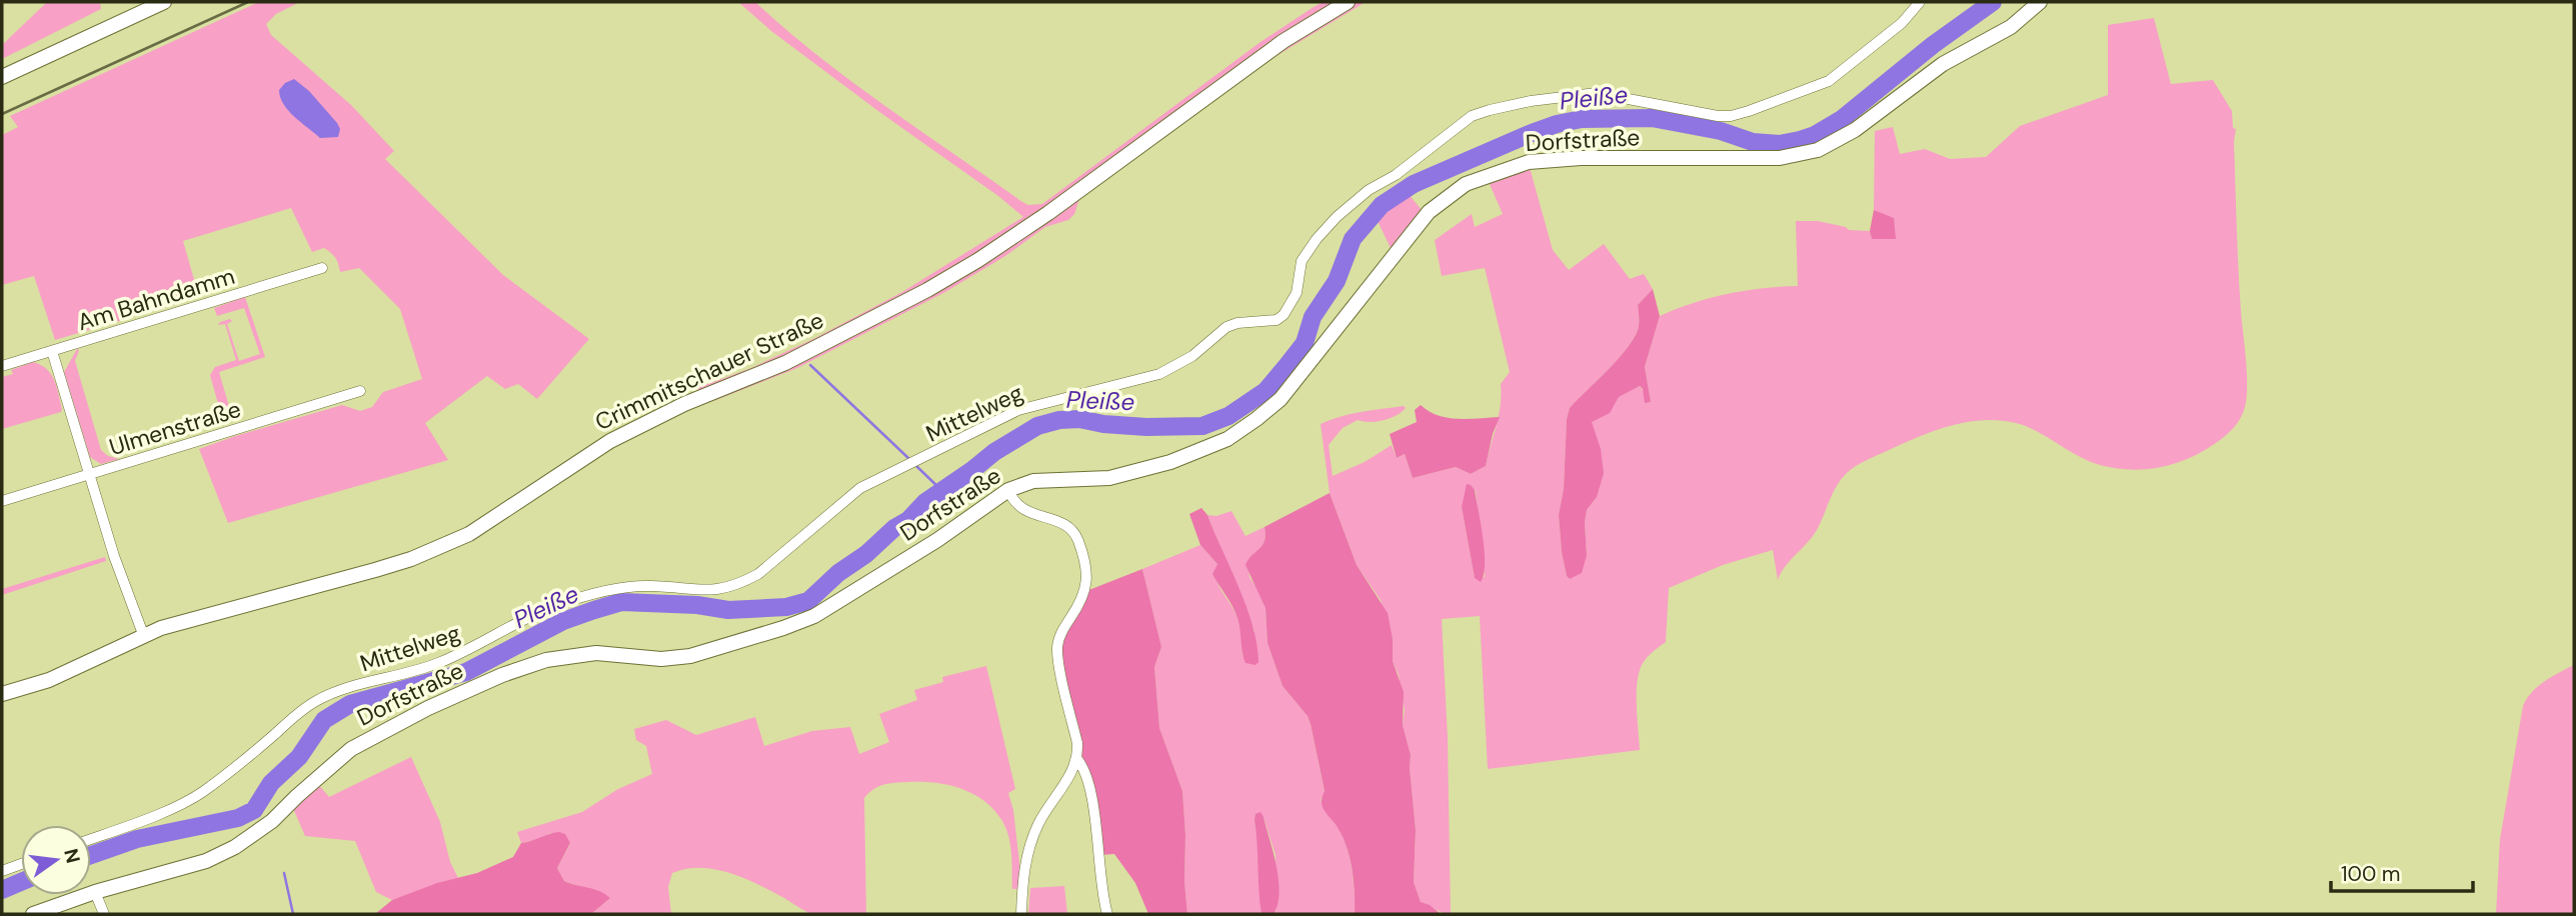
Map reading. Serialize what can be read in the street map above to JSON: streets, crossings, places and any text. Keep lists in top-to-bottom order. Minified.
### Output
{"streets":{"street":["Dorfstraße","Am Bahndamm","Crimmitschauer Straße","Mittelweg","Ulmenstraße"]},"water":["Pleiße"],"scale_bar":"100 m","north":"right"}
